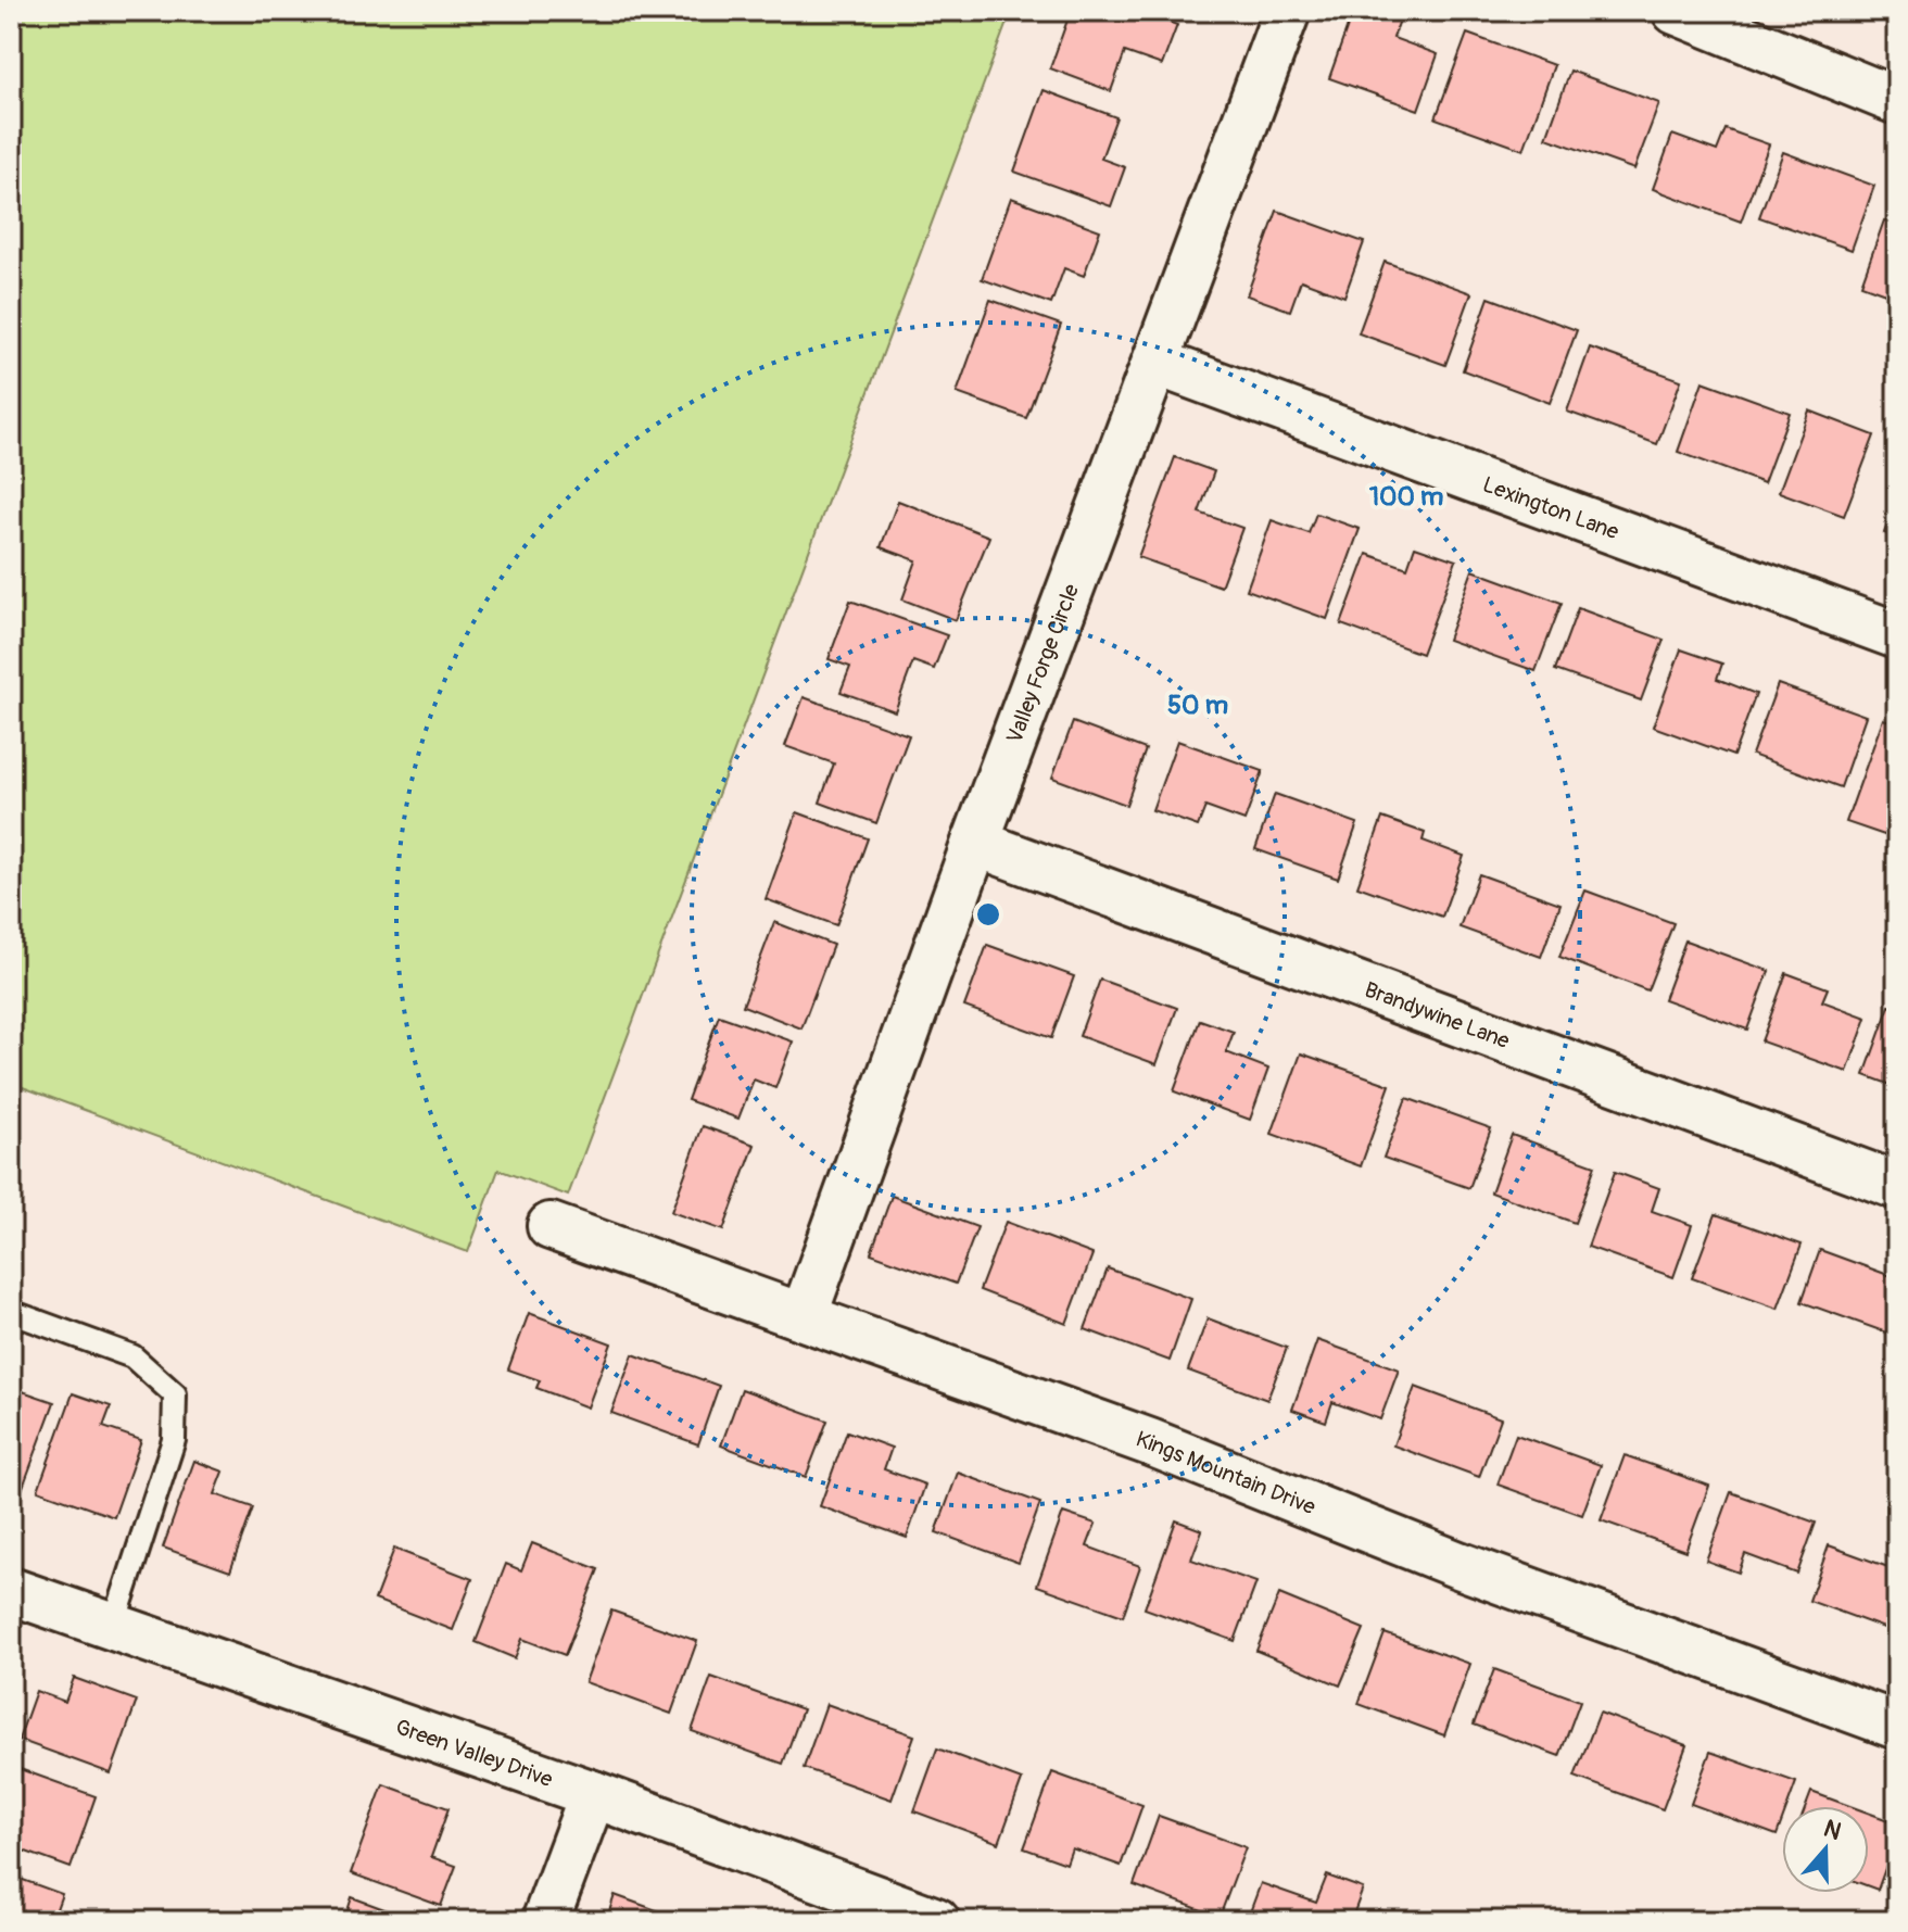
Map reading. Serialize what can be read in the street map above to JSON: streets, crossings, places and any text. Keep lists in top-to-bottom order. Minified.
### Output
{"streets":{"street":["Lexington Lane","Valley Forge Circle","Brandywine Lane","Kings Mountain Drive","Green Valley Drive"]},"crossings":[["Lexington Lane","Valley Forge Circle"],["Valley Forge Circle","Brandywine Lane"],["Valley Forge Circle","Kings Mountain Drive"]],"north":"top","rings":["100 m","50 m"]}
